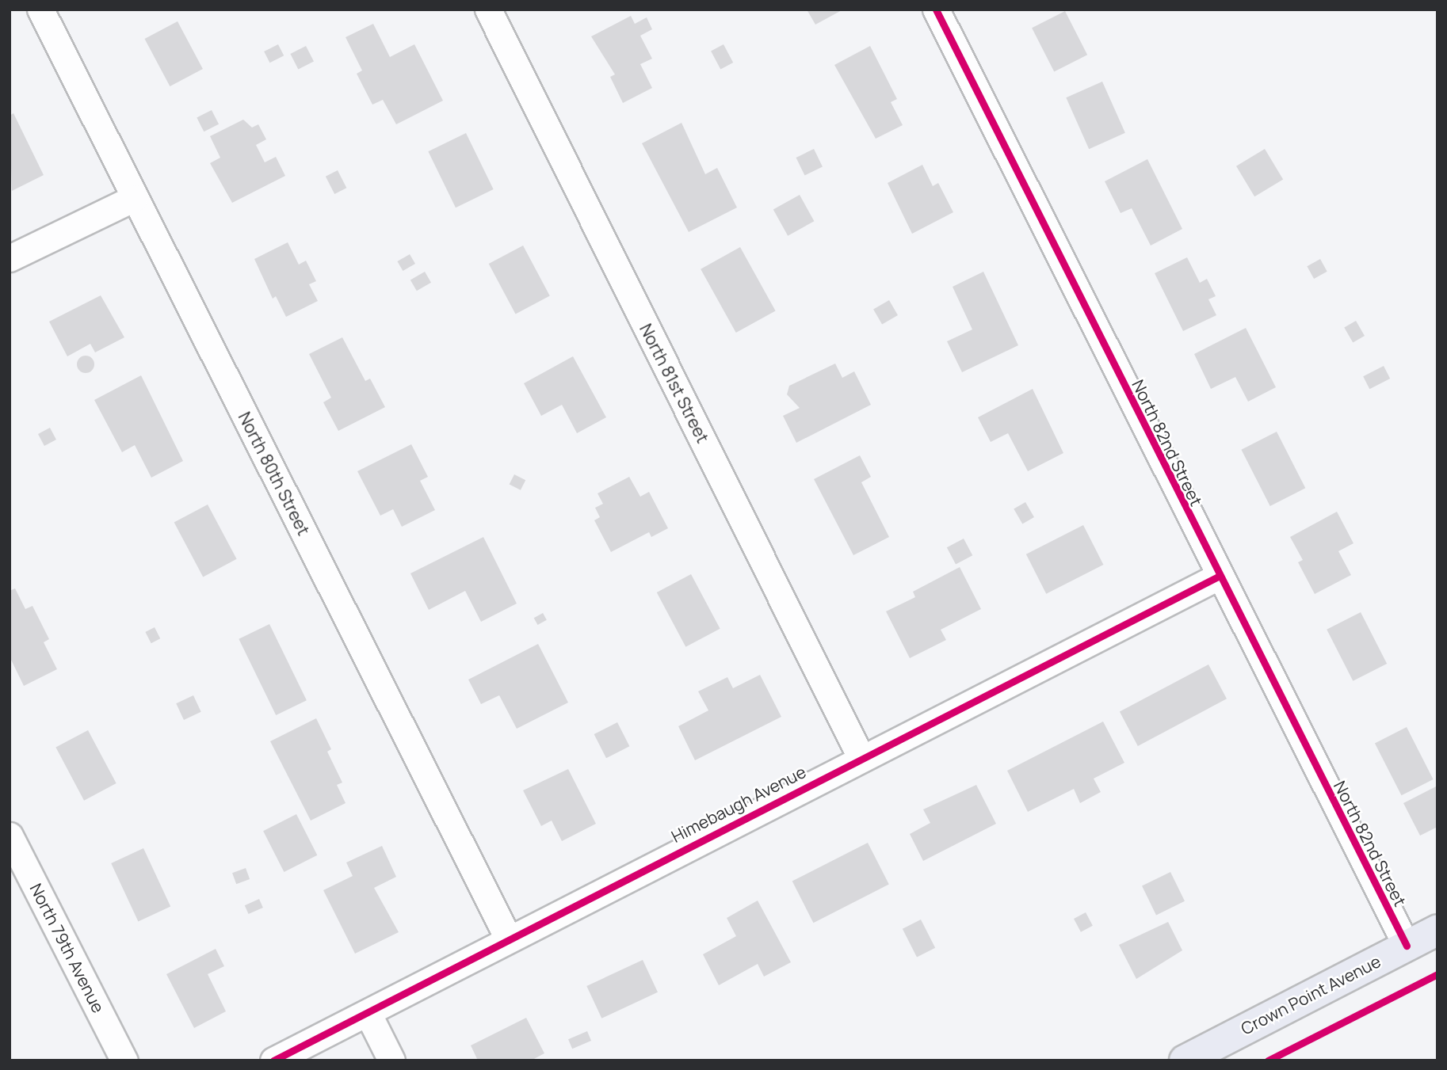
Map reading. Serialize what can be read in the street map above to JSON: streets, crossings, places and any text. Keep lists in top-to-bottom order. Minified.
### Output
{"streets":{"main road":["Crown Point Avenue"],"street":["North 81st Street","North 82nd Street","North 80th Street","Himebaugh Avenue","North 79th Avenue"]},"crossings":[["North 81st Street","Himebaugh Avenue"],["North 82nd Street","Himebaugh Avenue"],["North 82nd Street","Crown Point Avenue"],["North 80th Street","Himebaugh Avenue"]]}
